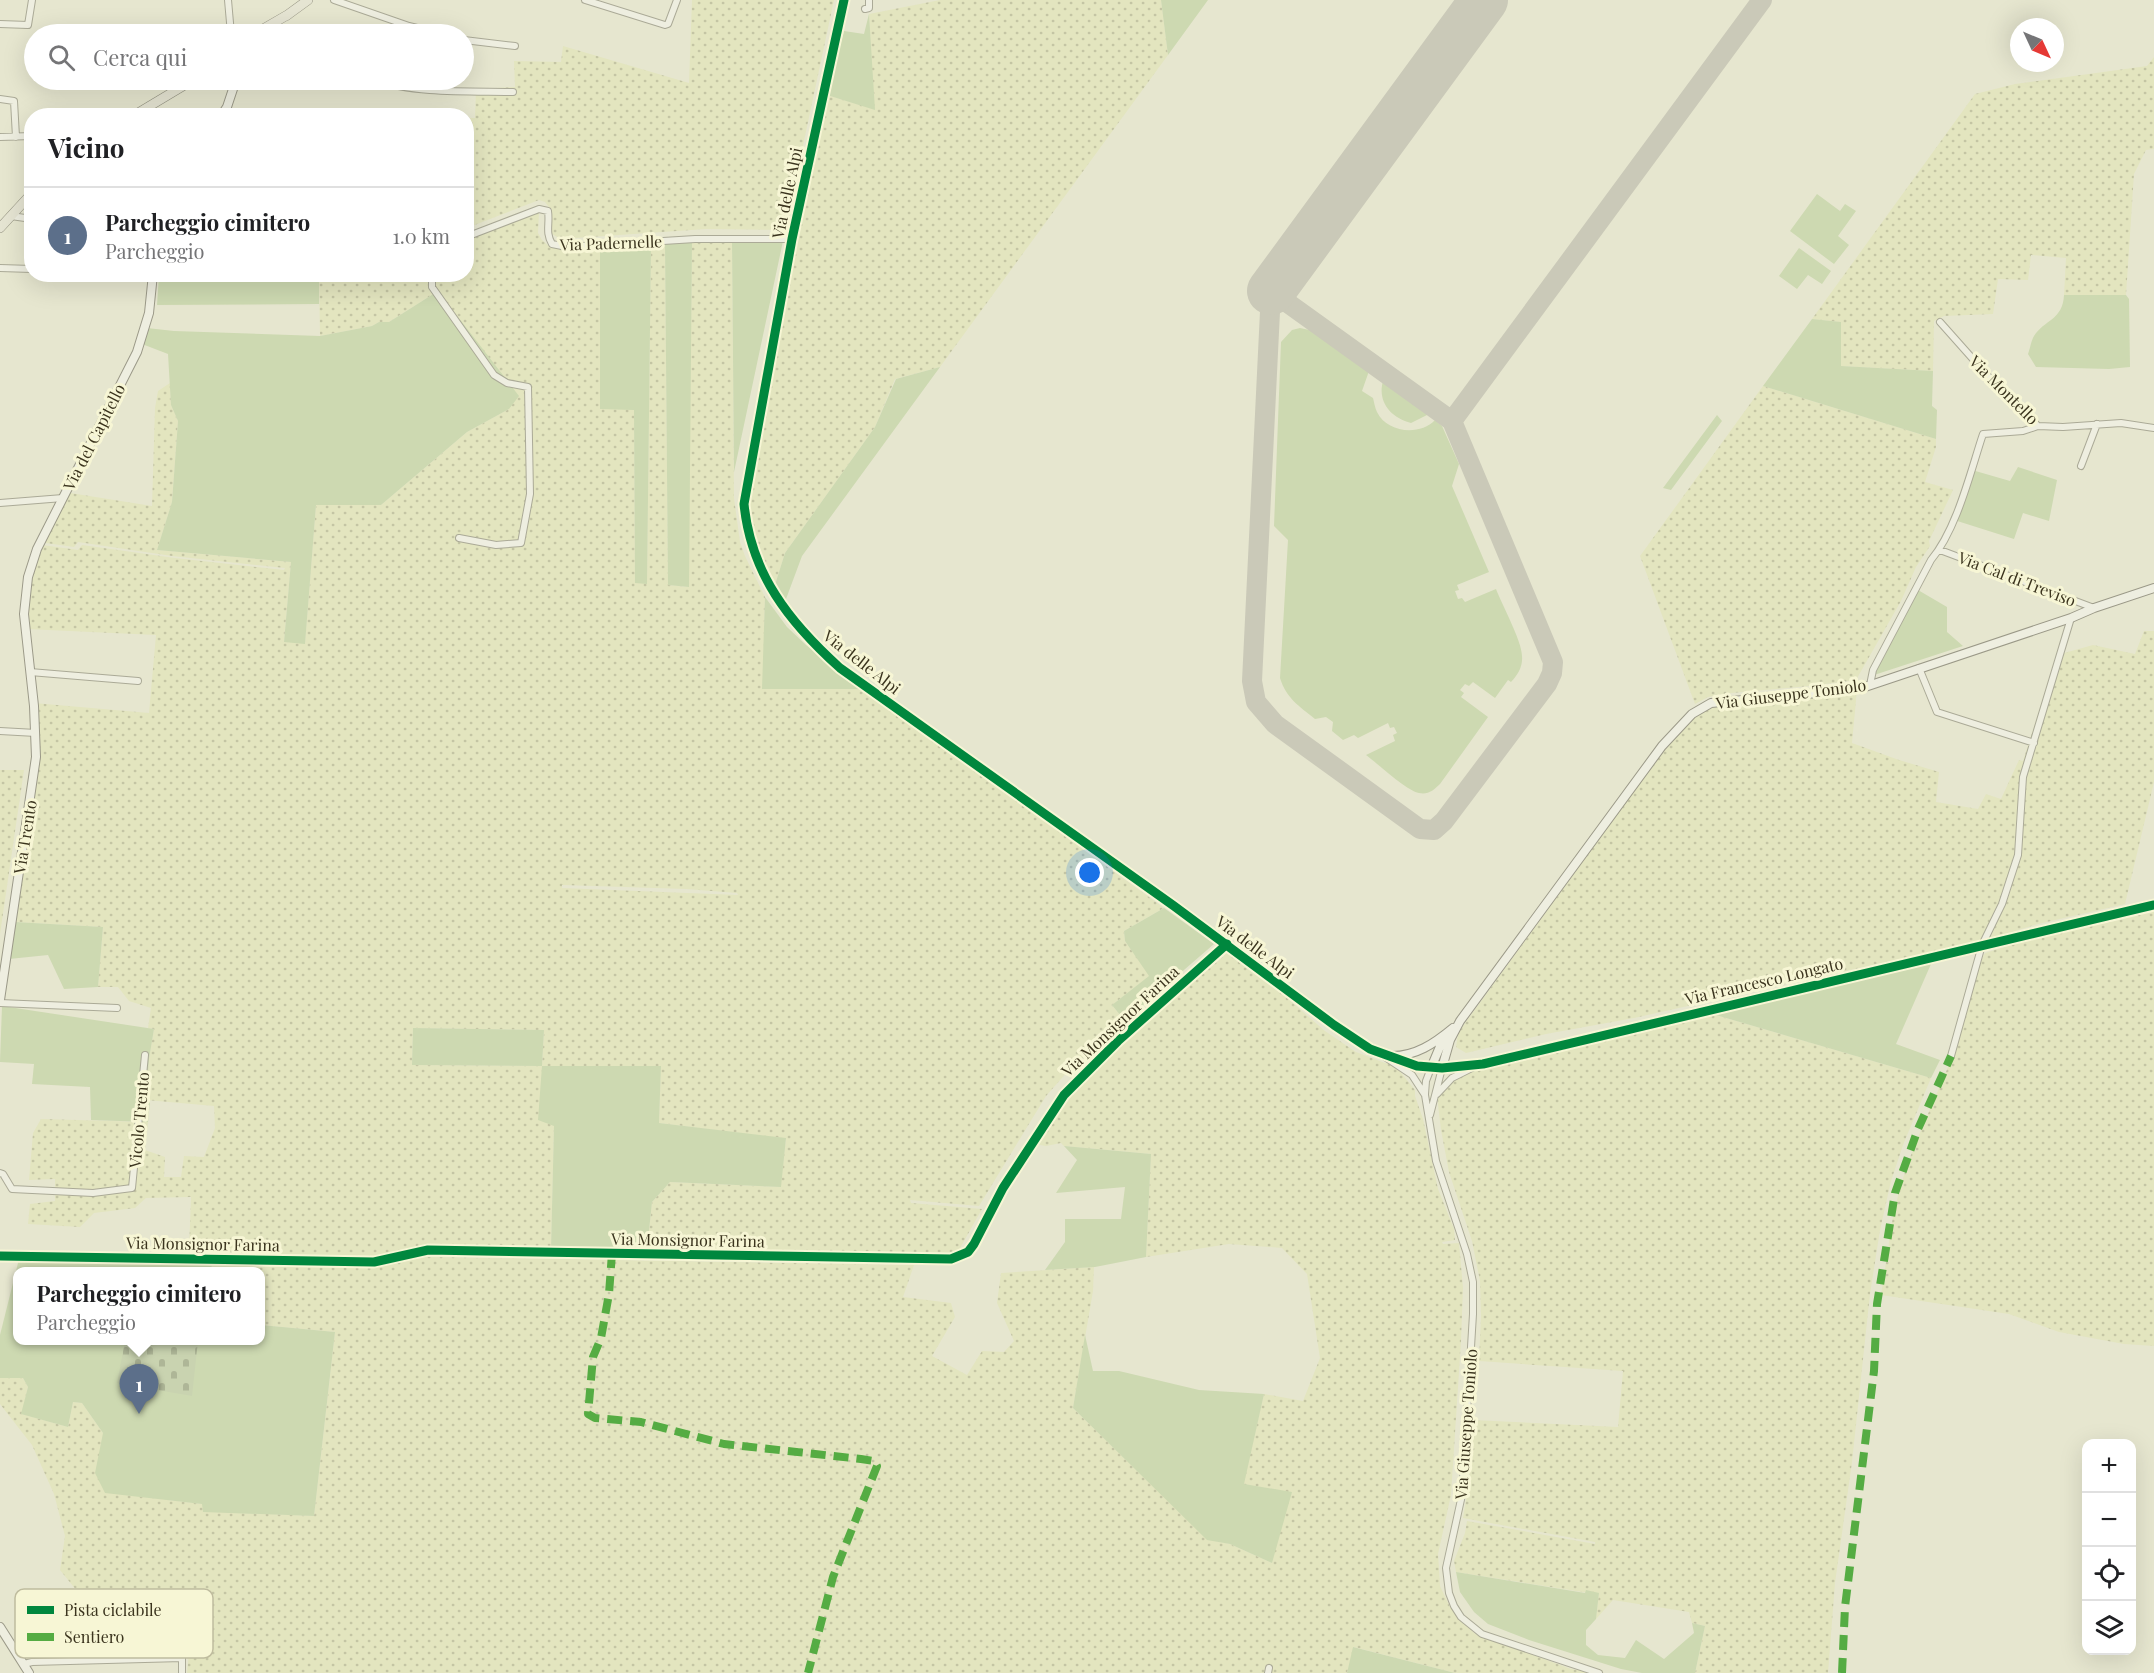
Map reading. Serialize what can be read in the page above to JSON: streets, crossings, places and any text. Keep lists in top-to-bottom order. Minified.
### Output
{"streets":{"street":["Via delle Alpi","Via Padernelle","Via Montello","Via del Capitello","Via Cal di Treviso","Via Giuseppe Toniolo","Via Trento","Via Francesco Longato","Via Monsignor Farina","Vicolo Trento"]},"crossings":[["Via delle Alpi","Via Padernelle"],["Via delle Alpi","Via Giuseppe Toniolo"],["Via delle Alpi","Via Francesco Longato"],["Via delle Alpi","Via Monsignor Farina"],["Via Montello","Via Cal di Treviso"],["Via del Capitello","Via Trento"],["Via Cal di Treviso","Via Giuseppe Toniolo"],["Via Giuseppe Toniolo","Via Francesco Longato"]],"legend":["Pista ciclabile","Sentiero"],"north":"bottom right","page":{"search":"Cerca qui","heading":"Vicino","list":[{"mark":"1","name":"Parcheggio cimitero","note":"Parcheggio","value":"1.0 km"}],"popup":["Parcheggio cimitero","Parcheggio"],"pins":"1","map_buttons":["+","−"]}}
